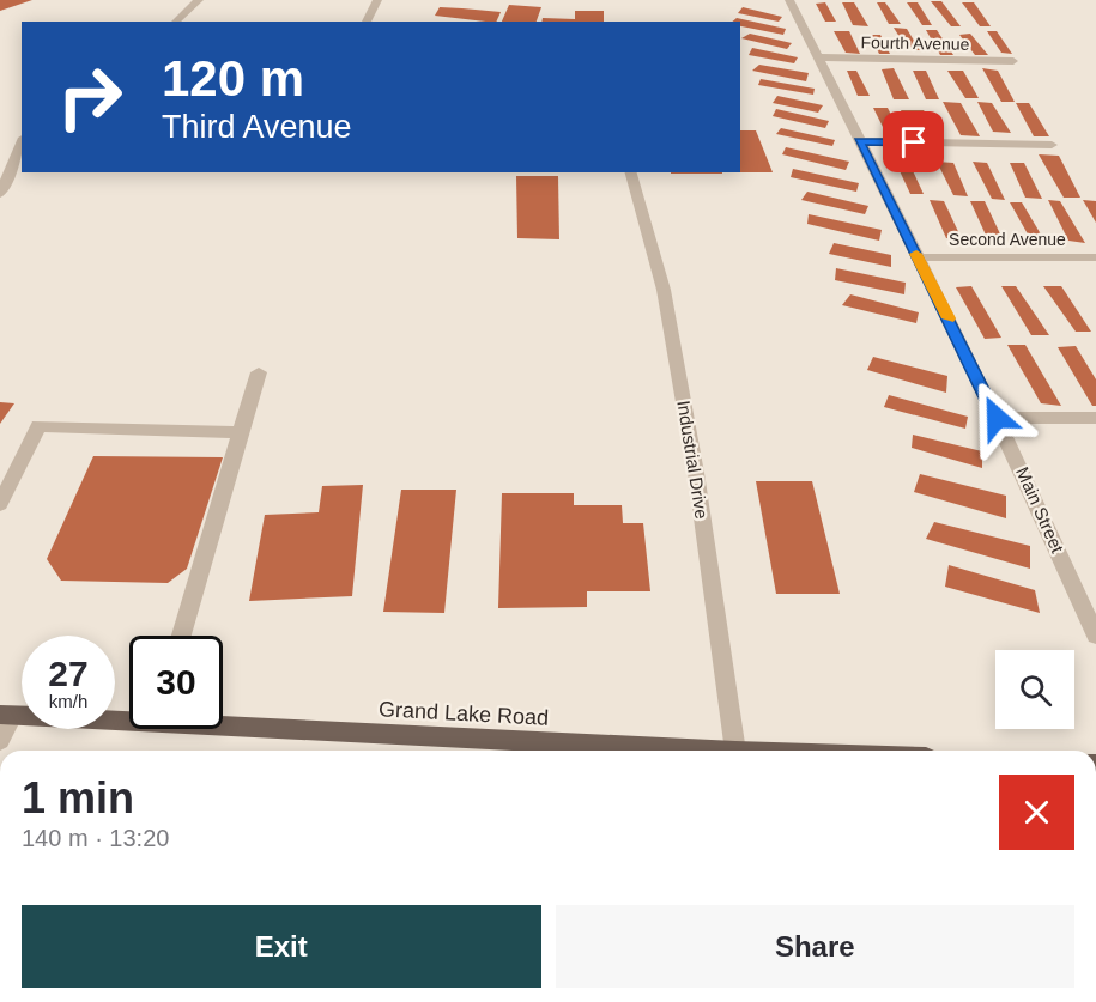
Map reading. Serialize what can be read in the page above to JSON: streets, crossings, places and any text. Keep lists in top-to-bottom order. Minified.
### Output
{"streets":{"main road":["Grand Lake Road"],"street":["Fourth Avenue","Second Avenue","Industrial Drive","Main Street"]},"crossings":[["Fourth Avenue","Main Street"],["Second Avenue","Main Street"]],"page":{"turn":["120 m","Third Avenue"],"speed":"27 km/h","limit":"30","heading":["1 min","140 m · 13:20"],"buttons":["Exit","Share"]}}
